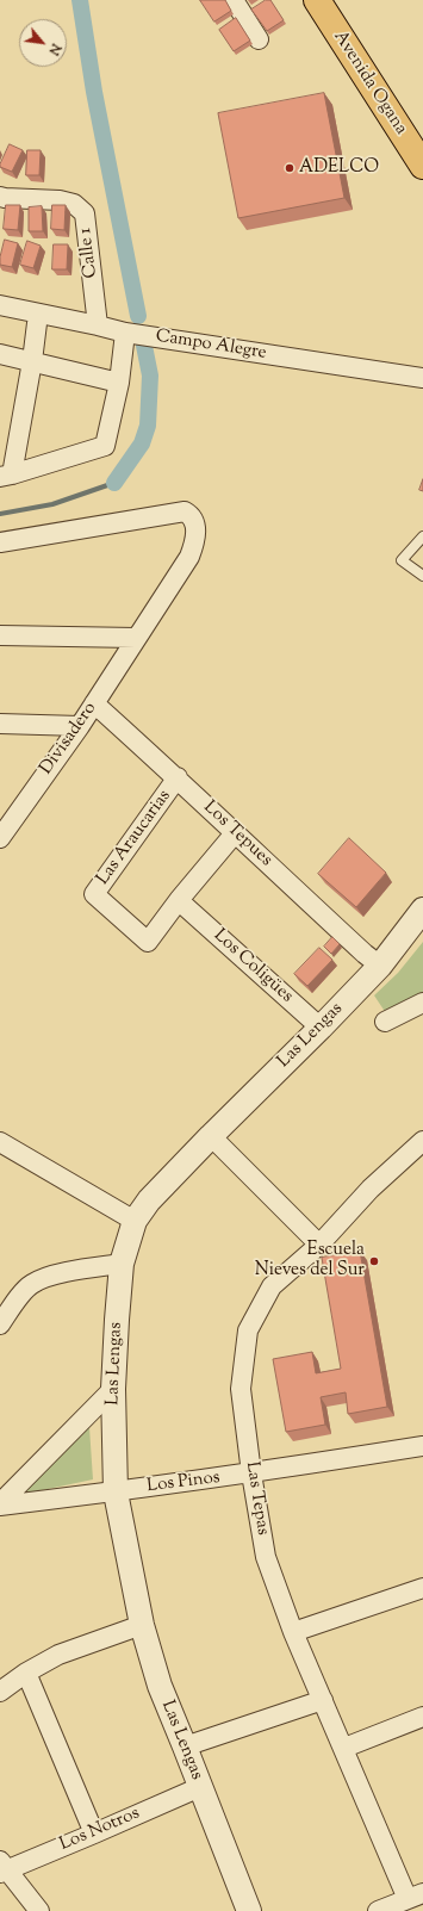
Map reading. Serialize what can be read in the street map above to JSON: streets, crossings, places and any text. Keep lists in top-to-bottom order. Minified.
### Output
{"streets":{"main road":["Avenida Ogana"],"street":["Calle 1","Campo Alegre","Divisadero","Los Tepues","Las Araucarias","Los Coligües","Las Lengas","Los Pinos","Las Tepas","Los Notros"]},"crossings":[["Calle 1","Campo Alegre"],["Divisadero","Los Tepues"],["Los Tepues","Las Araucarias"],["Los Tepues","Las Lengas"],["Los Coligües","Las Lengas"],["Las Lengas","Los Pinos"],["Las Lengas","Los Notros"],["Los Pinos","Las Tepas"]],"places":["ADELCO","Escuela Nieves del Sur"],"north":"bottom right"}
